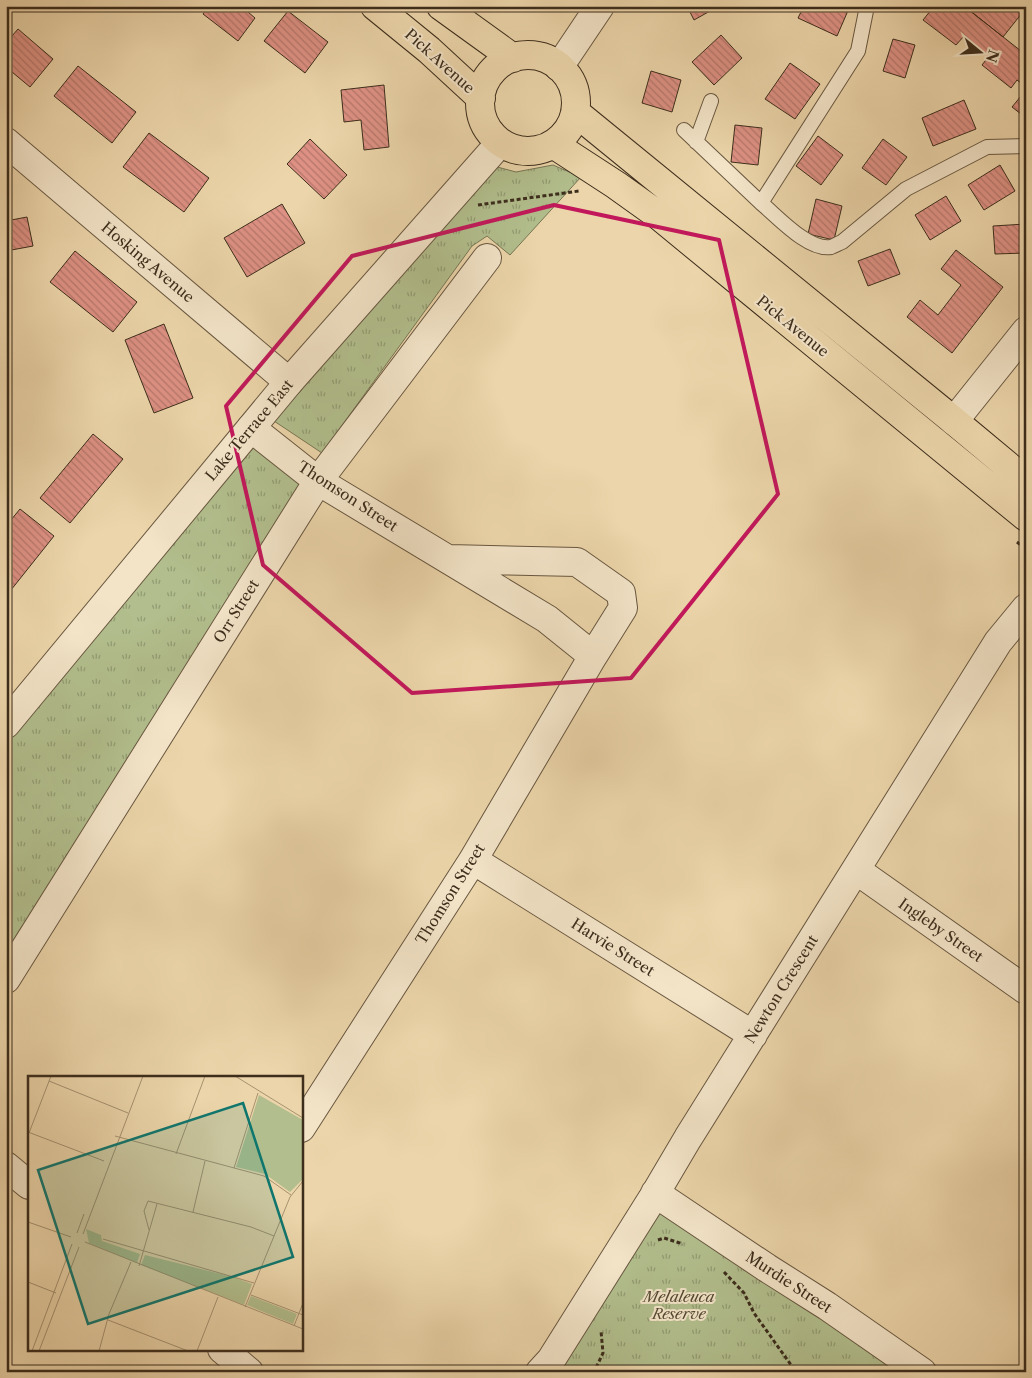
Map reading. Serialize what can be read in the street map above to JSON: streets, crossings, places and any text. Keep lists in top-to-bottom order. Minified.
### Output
{"streets":{"main road":["Pick Avenue"],"street":["Hosking Avenue","Lake Terrace East","Thomson Street","Orr Street","Ingleby Street","Harvie Street","Newton Crescent","Murdie Street"]},"crossings":[["Pick Avenue","Lake Terrace East"],["Hosking Avenue","Lake Terrace East"],["Lake Terrace East","Thomson Street"],["Thomson Street","Orr Street"],["Thomson Street","Harvie Street"],["Ingleby Street","Newton Crescent"],["Harvie Street","Newton Crescent"],["Newton Crescent","Murdie Street"]],"parks":["Melaleuca Reserve"],"north":"right"}
